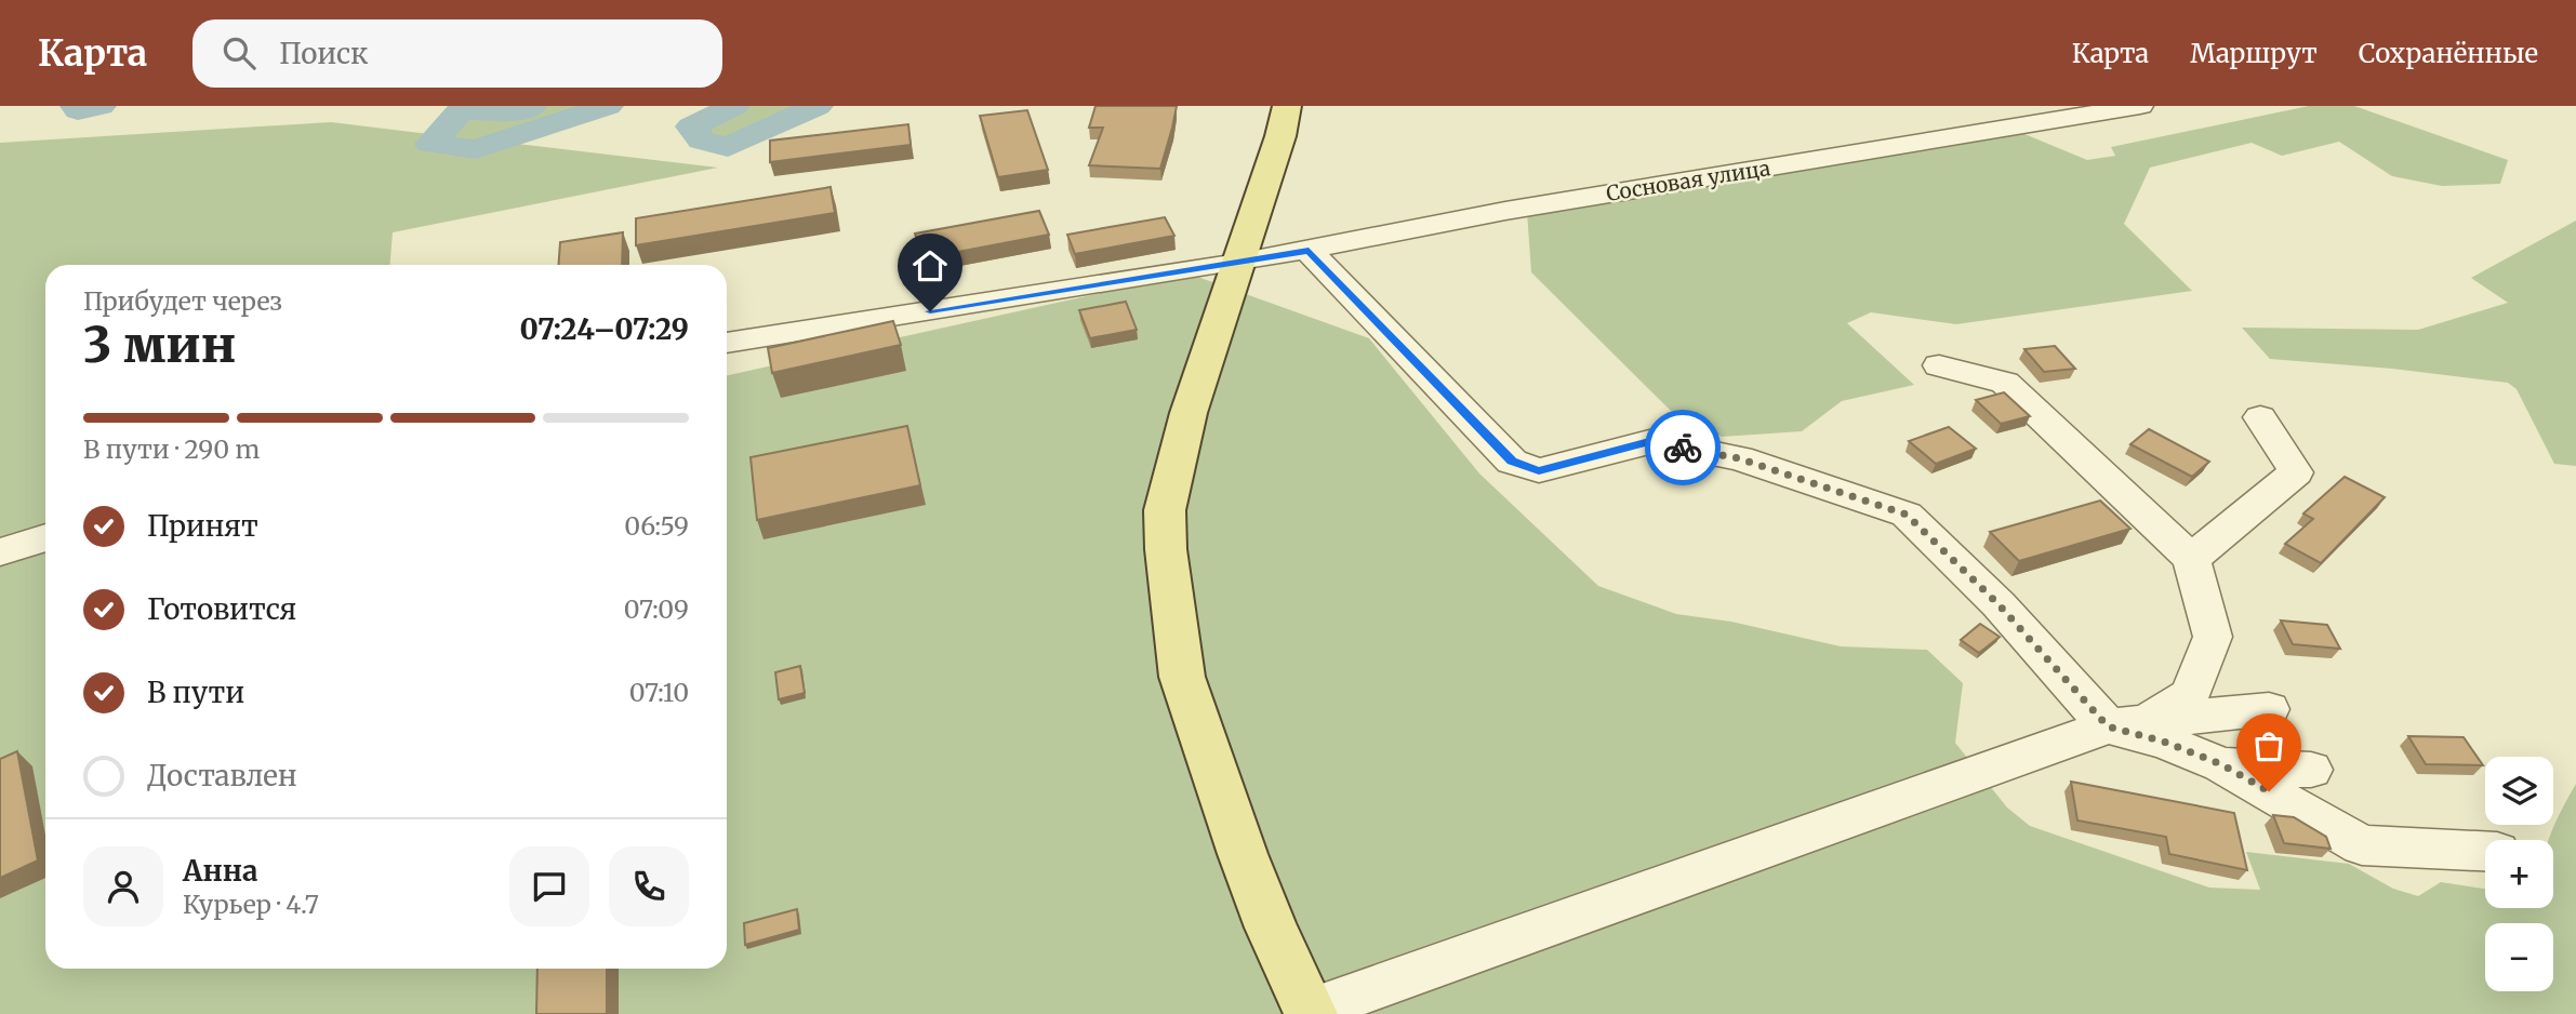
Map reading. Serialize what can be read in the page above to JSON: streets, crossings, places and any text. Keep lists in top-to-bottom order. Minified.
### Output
{"streets":{"street":["Сосновая улица"]},"page":{"header":"Карта","search":"Поиск","nav":["Карта","Маршрут","Сохранённые"],"heading":["3 мин","Прибудет через","07:24–07:29"],"panel":["Анна","Курьер · 4.7"],"bar":"В пути · 290 m","list":[["Принят","06:59"],["Готовится","07:09"],["В пути","07:10"],"Доставлен"],"map_buttons":["+","−"]}}
